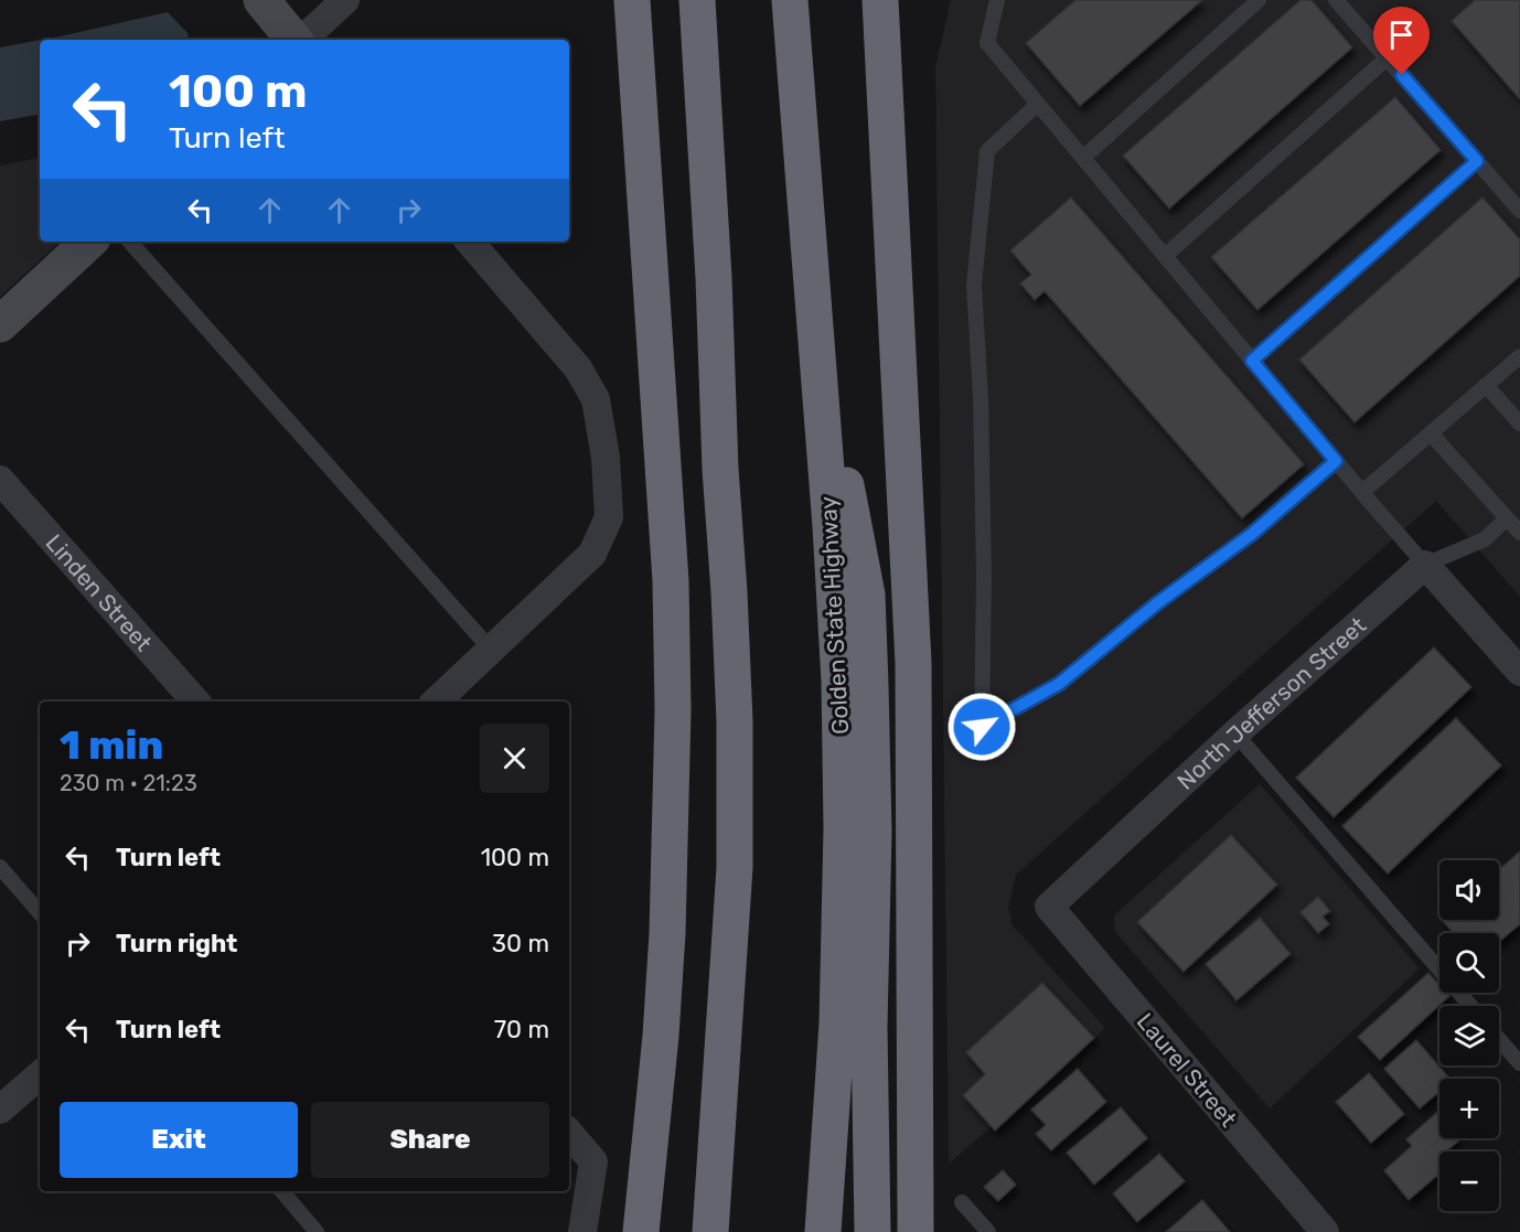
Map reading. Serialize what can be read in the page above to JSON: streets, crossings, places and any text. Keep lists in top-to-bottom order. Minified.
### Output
{"streets":{"highway":["Golden State Highway"],"street":["Linden Street","North Jefferson Street","Laurel Street"]},"crossings":[["North Jefferson Street","Laurel Street"]],"page":{"turn":["100 m","Turn left"],"heading":["1 min","230 m · 21:23"],"list":[{"name":"Turn left","value":"100 m"},{"name":"Turn right","value":"30 m"},{"name":"Turn left","value":"70 m"}],"map_buttons":["+","−"],"buttons":["Exit","Share"]}}
